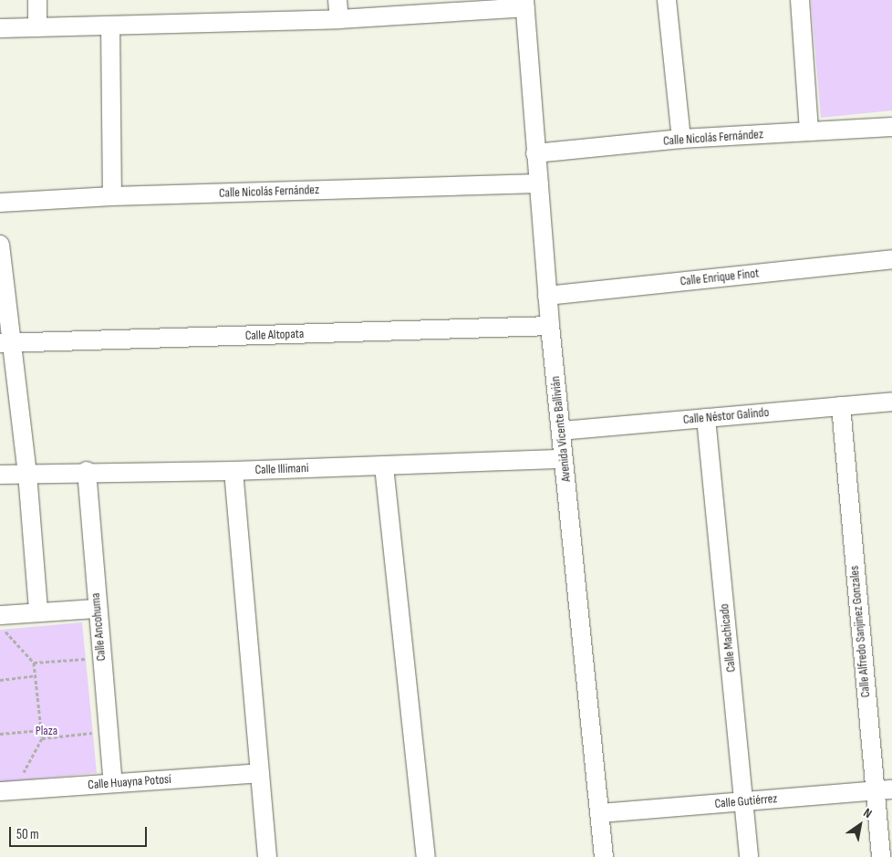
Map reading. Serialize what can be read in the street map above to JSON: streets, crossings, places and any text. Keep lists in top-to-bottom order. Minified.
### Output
{"streets":{"street":["Calle Nicolás Fernández","Calle Enrique Finot","Calle Altopata","Calle Néstor Galindo","Avenida Vicente Ballivián","Calle Illimani","Calle Ancohuma","Calle Alfredo Sanjinez Gonzales","Calle Machicado","Calle Huayna Potosí","Calle Gutiérrez"]},"crossings":[["Calle Nicolás Fernández","Avenida Vicente Ballivián"],["Calle Enrique Finot","Avenida Vicente Ballivián"],["Calle Altopata","Avenida Vicente Ballivián"],["Calle Néstor Galindo","Avenida Vicente Ballivián"],["Calle Néstor Galindo","Calle Alfredo Sanjinez Gonzales"],["Calle Néstor Galindo","Calle Machicado"],["Avenida Vicente Ballivián","Calle Illimani"],["Avenida Vicente Ballivián","Calle Gutiérrez"],["Calle Illimani","Calle Ancohuma"],["Calle Ancohuma","Calle Huayna Potosí"],["Calle Alfredo Sanjinez Gonzales","Calle Gutiérrez"],["Calle Machicado","Calle Gutiérrez"]],"parks":["Plaza"],"scale_bar":"50 m","north":"top right"}
